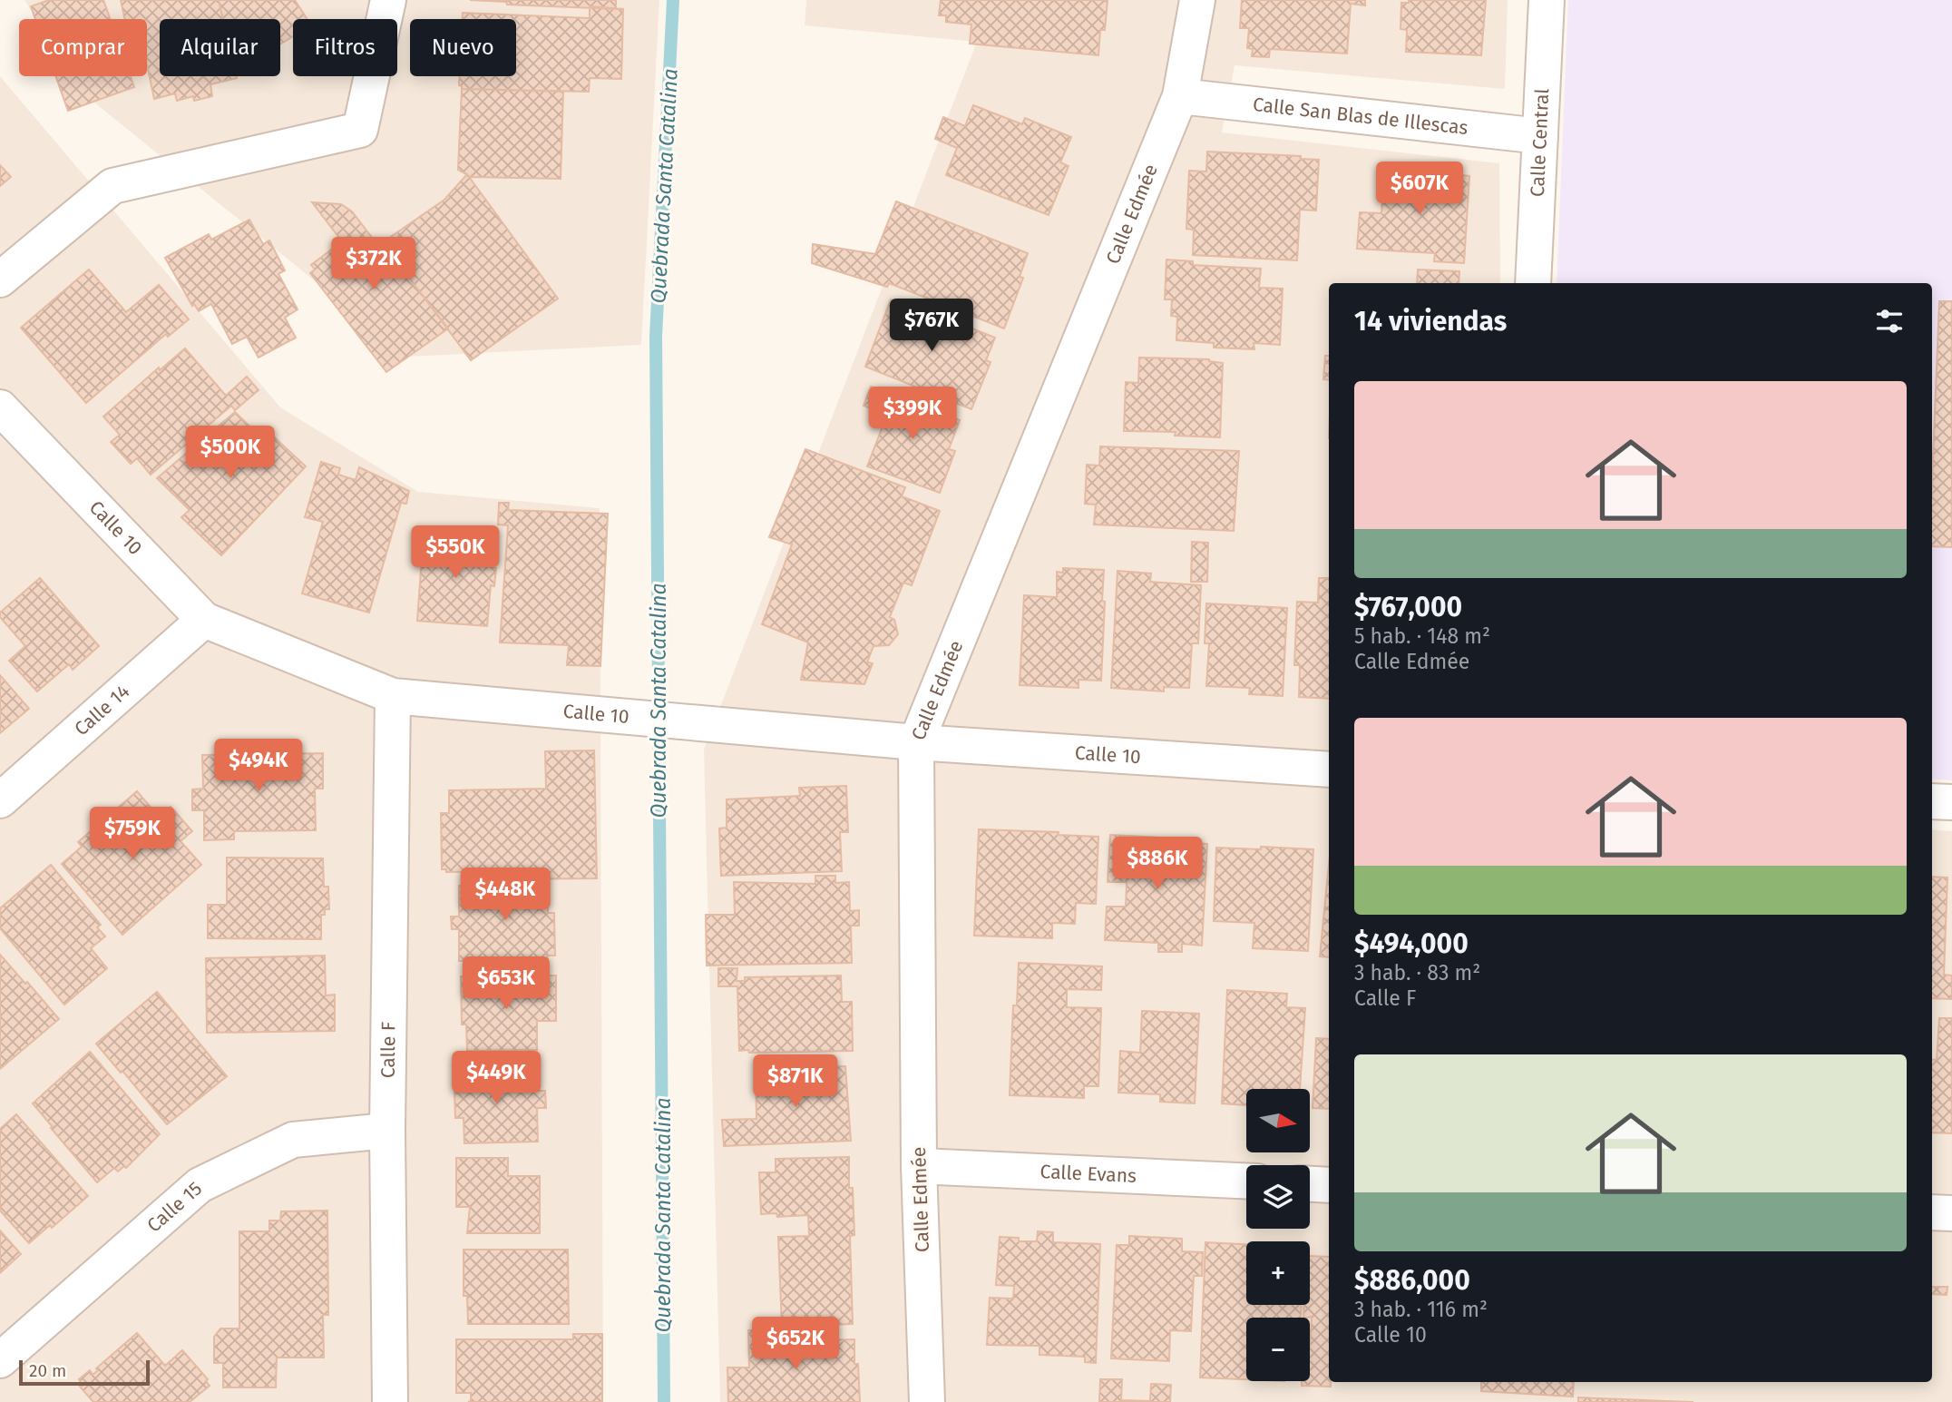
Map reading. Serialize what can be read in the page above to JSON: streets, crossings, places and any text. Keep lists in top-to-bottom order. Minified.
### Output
{"streets":{"street":["Calle San Blas de Illescas","Calle Central","Calle Edmée","Calle 10","Calle 14","Calle F","Calle Evans","Calle 15"]},"crossings":[["Calle San Blas de Illescas","Calle Central"],["Calle San Blas de Illescas","Calle Edmée"],["Calle Edmée","Calle 10"],["Calle Edmée","Calle Evans"],["Calle 10","Calle 14"],["Calle 10","Calle F"],["Calle F","Calle 15"]],"water":["Quebrada Santa Catalina"],"scale_bar":"20 m","north":"right","page":{"chip":["Comprar","Alquilar","Filtros","Nuevo"],"price":["$607K","$372K","$767K","$399K","$500K","$550K","$494K","$759K","$886K","$448K","$653K","$449K","$871K","$652K"],"heading":"14 viviendas","list":[{"name":"$767,000","note":"5 hab. · 148 m² · Calle Edmée"},{"name":"$494,000","note":"3 hab. · 83 m² · Calle F"},{"name":"$886,000","note":"3 hab. · 116 m² · Calle 10"}],"map_buttons":["+","−"],"scale":"20 m"}}
